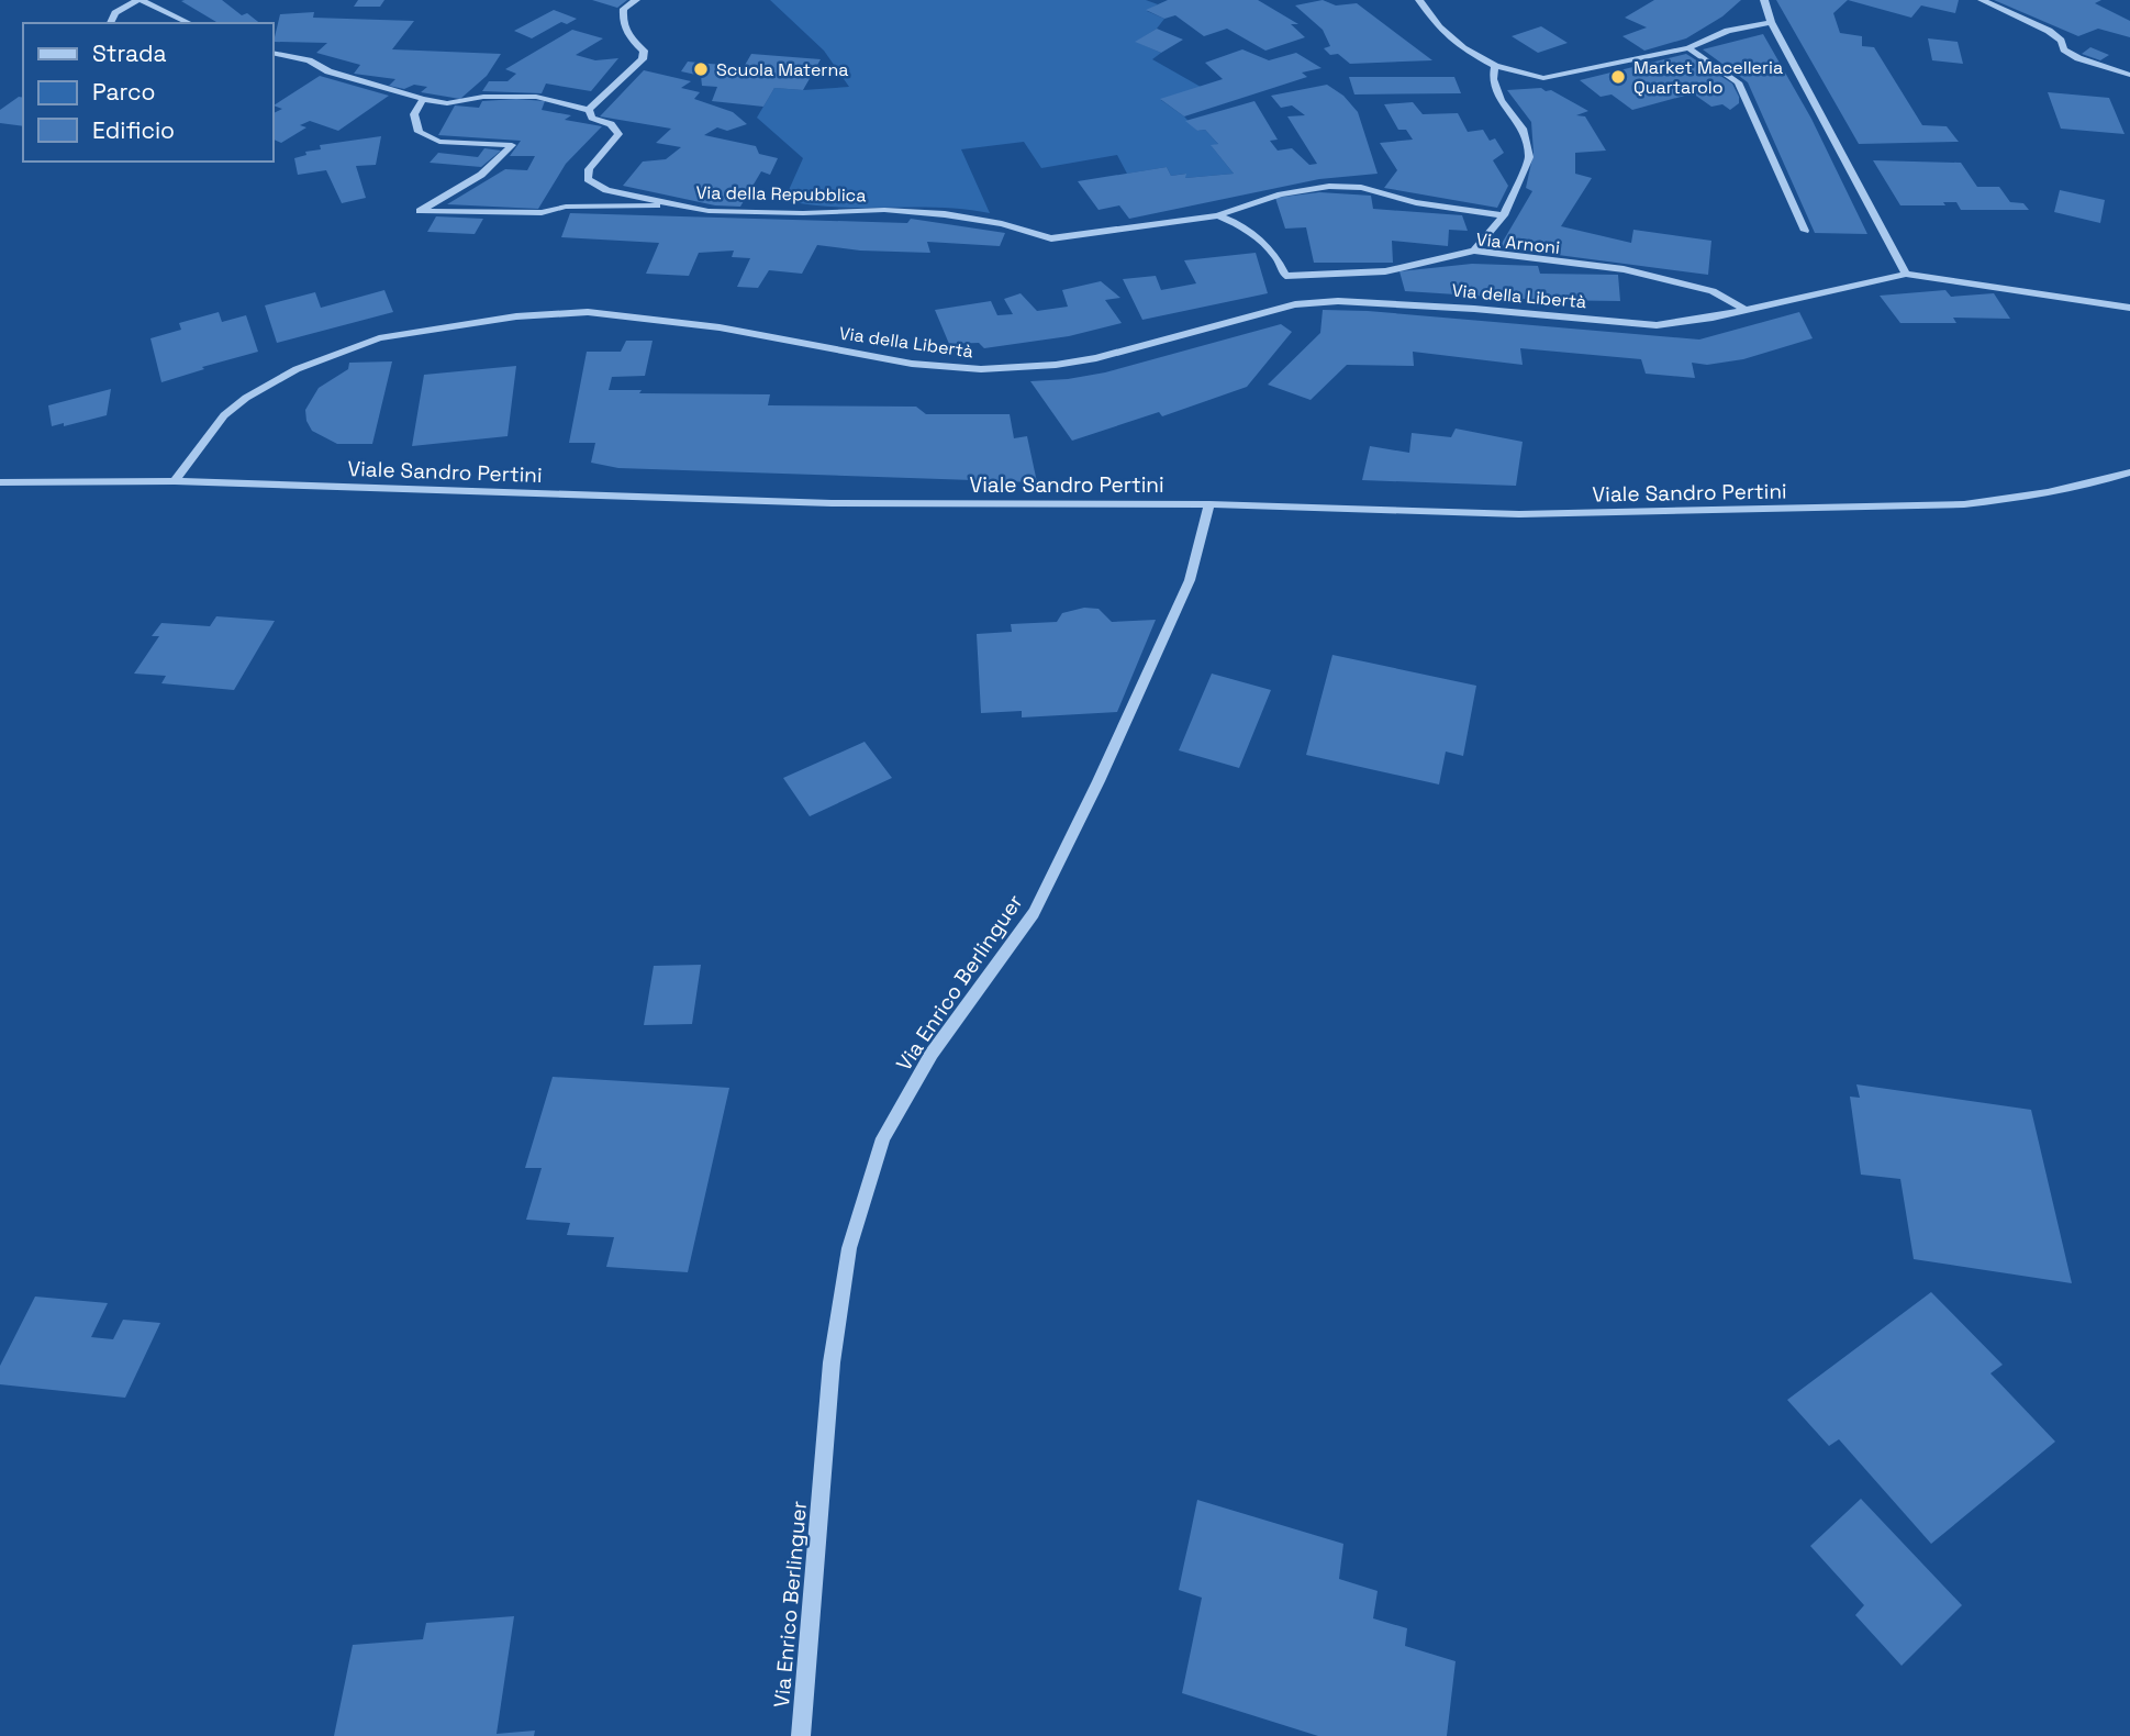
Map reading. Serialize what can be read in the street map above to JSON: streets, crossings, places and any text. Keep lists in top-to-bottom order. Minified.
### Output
{"streets":{"street":["Via della Repubblica","Via Arnoni","Via della Libertà","Viale Sandro Pertini","Via Enrico Berlinguer"]},"crossings":[["Via della Repubblica","Via Arnoni"],["Via Arnoni","Via della Libertà"],["Via della Libertà","Viale Sandro Pertini"],["Viale Sandro Pertini","Via Enrico Berlinguer"]],"places":["Scuola Materna","Market Macelleria Quartarolo"],"legend":["Strada","Parco","Edificio"]}
